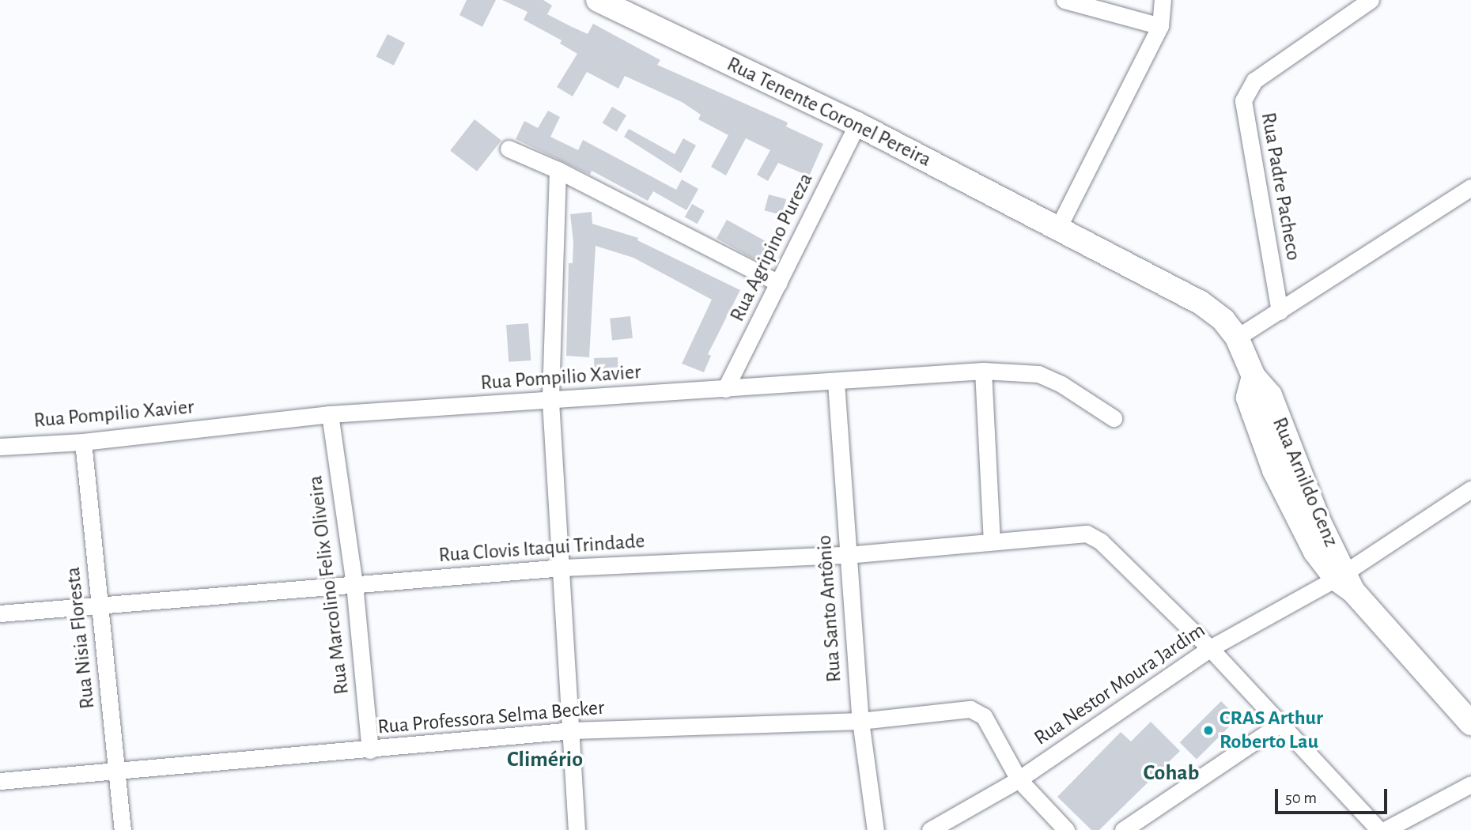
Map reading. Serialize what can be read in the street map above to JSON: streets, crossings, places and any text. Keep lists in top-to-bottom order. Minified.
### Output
{"streets":{"main road":["Rua Tenente Coronel Pereira","Rua Arnildo Genz"],"street":["Rua Padre Pacheco","Rua Agripino Pureza","Rua Pompilio Xavier","Rua Clovis Itaqui Trindade","Rua Marcolino Felix Oliveira","Rua Santo Antônio","Rua Nisia Floresta","Rua Nestor Moura Jardim","Rua Professora Selma Becker"]},"crossings":[["Rua Tenente Coronel Pereira","Rua Agripino Pureza"],["Rua Tenente Coronel Pereira","Rua Arnildo Genz"],["Rua Agripino Pureza","Rua Pompilio Xavier"],["Rua Pompilio Xavier","Rua Marcolino Felix Oliveira"],["Rua Pompilio Xavier","Rua Santo Antônio"],["Rua Pompilio Xavier","Rua Nisia Floresta"],["Rua Arnildo Genz","Rua Nestor Moura Jardim"],["Rua Clovis Itaqui Trindade","Rua Marcolino Felix Oliveira"],["Rua Clovis Itaqui Trindade","Rua Santo Antônio"],["Rua Clovis Itaqui Trindade","Rua Nisia Floresta"],["Rua Clovis Itaqui Trindade","Rua Nestor Moura Jardim"],["Rua Marcolino Felix Oliveira","Rua Professora Selma Becker"],["Rua Santo Antônio","Rua Professora Selma Becker"],["Rua Nisia Floresta","Rua Professora Selma Becker"],["Rua Nestor Moura Jardim","Rua Professora Selma Becker"]],"districts":["Climério","Cohab"],"places":["CRAS Arthur Roberto Lau"],"scale_bar":"50 m"}
